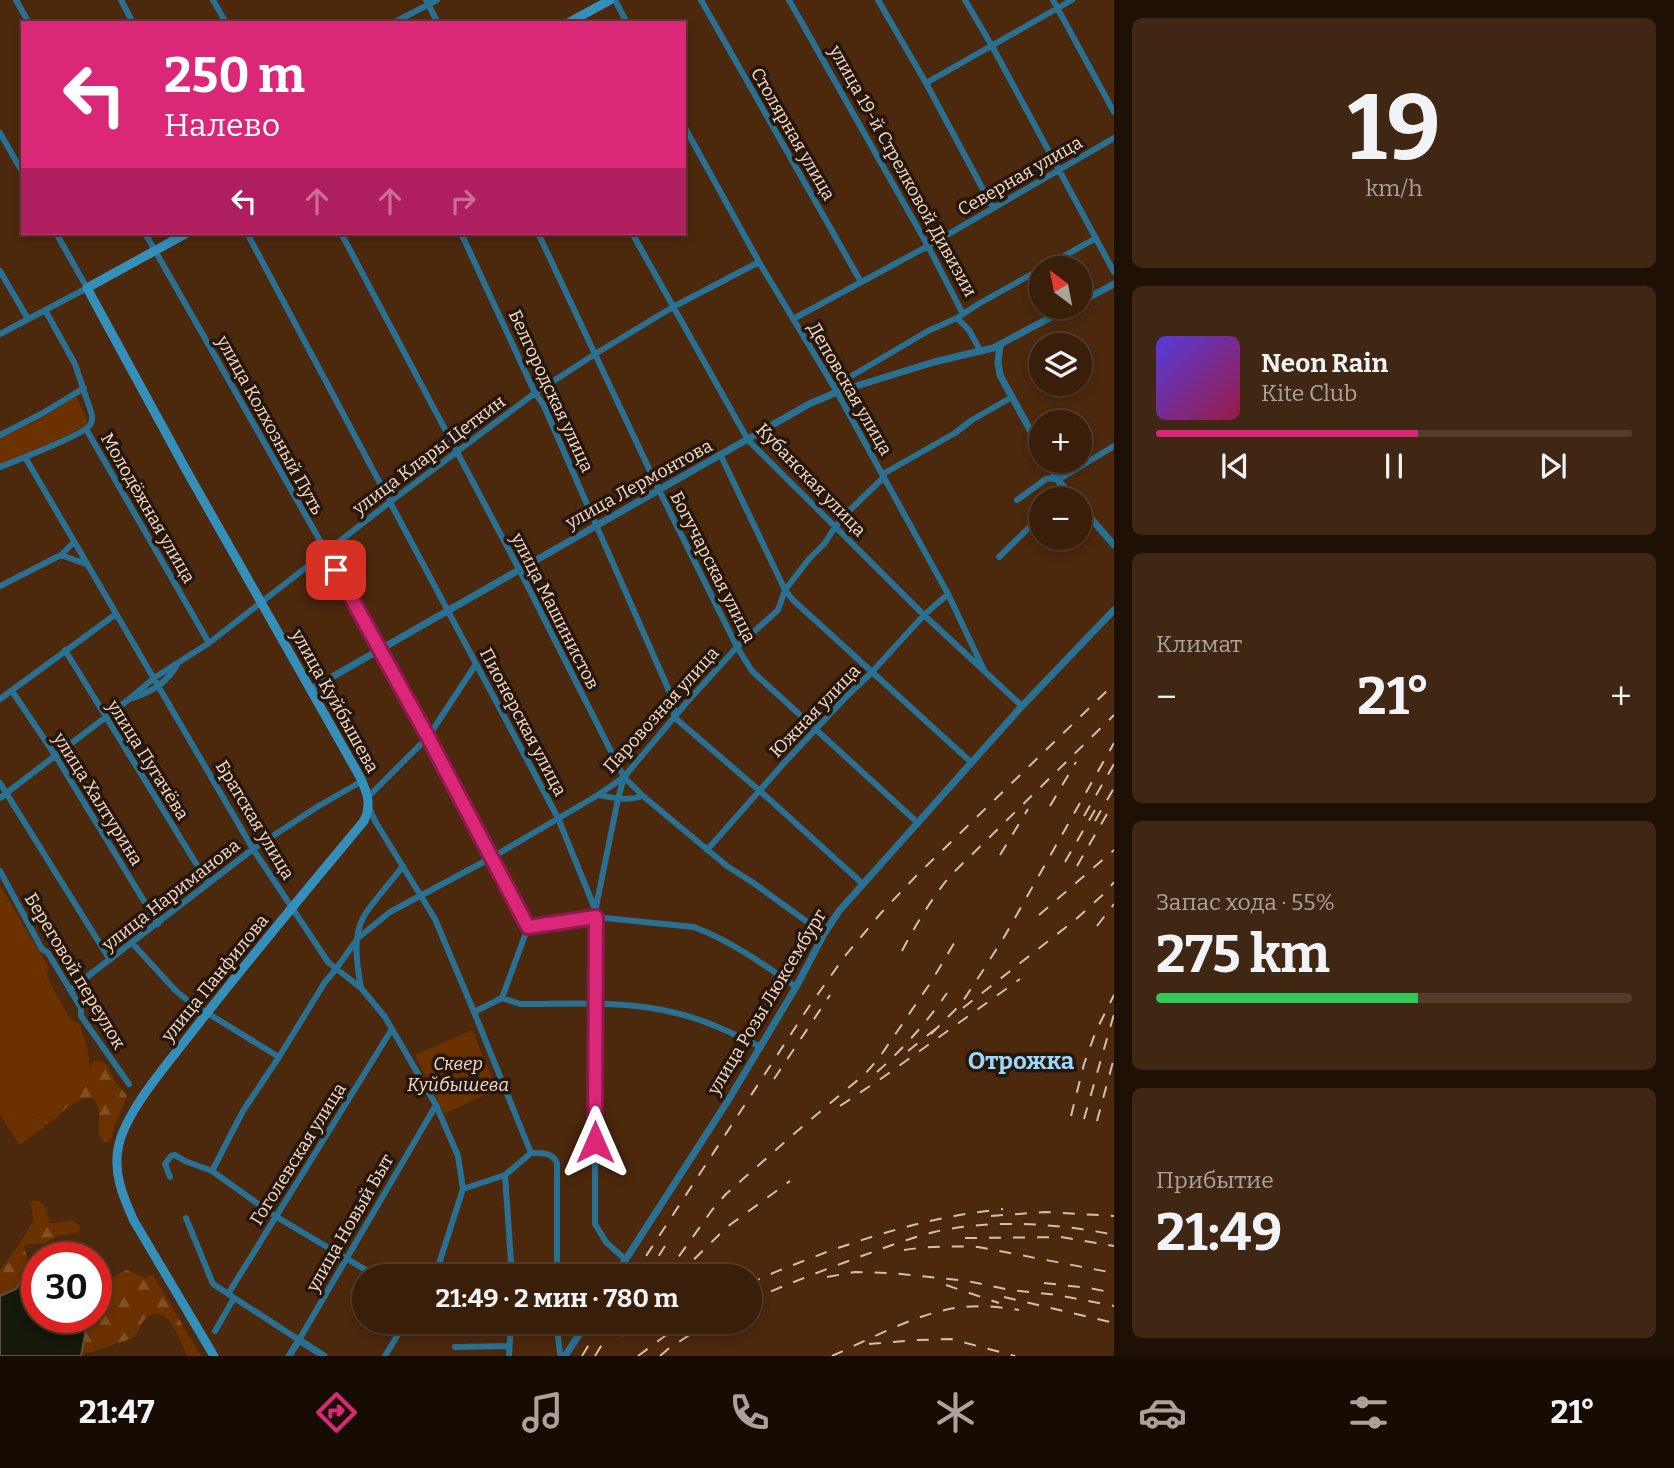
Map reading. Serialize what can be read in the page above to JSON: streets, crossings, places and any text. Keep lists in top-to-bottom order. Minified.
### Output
{"streets":{"main road":["улица Куйбышева","улица Панфилова"],"street":["Столярная улица","улица 19-й Стрелковой Дивизии","Северная улица","Деповская улица","Белгородская улица","улица Колхозный Путь","улица Клары Цеткин","Кубанская улица","улица Лермонтова","Молодёжная улица","Богучарская улица","улица Машинистов","Паровозная улица","Южная улица","Пионерская улица","улица Пугачёва","улица Халтурина","Братская улица","улица Нариманова","Береговой переулок","улица Розы Люксембург","Гоголевская улица","улица Новый Быт"]},"crossings":[["Столярная улица","Северная улица"],["улица 19-й Стрелковой Дивизии","Северная улица"],["улица 19-й Стрелковой Дивизии","улица Лермонтова"],["Северная улица","Деповская улица"],["Деповская улица","улица Клары Цеткин"],["Деповская улица","Кубанская улица"],["Деповская улица","улица Лермонтова"],["Деповская улица","Паровозная улица"],["Деповская улица","Южная улица"],["Белгородская улица","улица Клары Цеткин"],["Белгородская улица","улица Лермонтова"],["Белгородская улица","Паровозная улица"],["улица Колхозный Путь","улица Клары Цеткин"],["улица Колхозный Путь","улица Лермонтова"],["улица Колхозный Путь","Паровозная улица"],["улица Клары Цеткин","Кубанская улица"],["улица Клары Цеткин","Молодёжная улица"],["улица Клары Цеткин","Богучарская улица"],["улица Клары Цеткин","улица Машинистов"],["улица Клары Цеткин","улица Куйбышева"],["улица Клары Цеткин","Пионерская улица"],["улица Клары Цеткин","улица Пугачёва"],["улица Клары Цеткин","улица Халтурина"],["улица Клары Цеткин","Братская улица"],["Кубанская улица","улица Лермонтова"],["Кубанская улица","Паровозная улица"],["Кубанская улица","Южная улица"],["Кубанская улица","улица Розы Люксембург"],["улица Лермонтова","Богучарская улица"],["улица Лермонтова","улица Машинистов"],["улица Лермонтова","улица Куйбышева"],["улица Лермонтова","Пионерская улица"],["Богучарская улица","Паровозная улица"],["Богучарская улица","Южная улица"],["Богучарская улица","улица Розы Люксембург"],["улица Машинистов","Паровозная улица"],["улица Машинистов","Южная улица"],["улица Машинистов","улица Розы Люксембург"],["улица Куйбышева","Паровозная улица"],["улица Куйбышева","улица Нариманова"],["улица Куйбышева","улица Панфилова"],["Паровозная улица","Пионерская улица"],["Паровозная улица","Братская улица"],["Пионерская улица","улица Розы Люксембург"],["улица Пугачёва","улица Нариманова"],["улица Халтурина","улица Нариманова"],["Братская улица","улица Нариманова"],["Братская улица","улица Панфилова"],["Братская улица","Гоголевская улица"],["Братская улица","улица Новый Быт"],["улица Нариманова","Береговой переулок"]],"districts":["Отрожка"],"parks":["Сквер Куйбышева"],"north":"top left","page":{"tile":[["19","km/h"],"Климат",["Запас хода · 55%","275 km"],["Прибытие","21:49"]],"turn":["250 m","Налево"],"map_buttons":["+","−"],"song":["Neon Rain","Kite Club"],"heat":["−","21°","+"],"limit":"30","trip":"21:49 · 2 мин · 780 m","tabs":["21:47","21°"]}}
